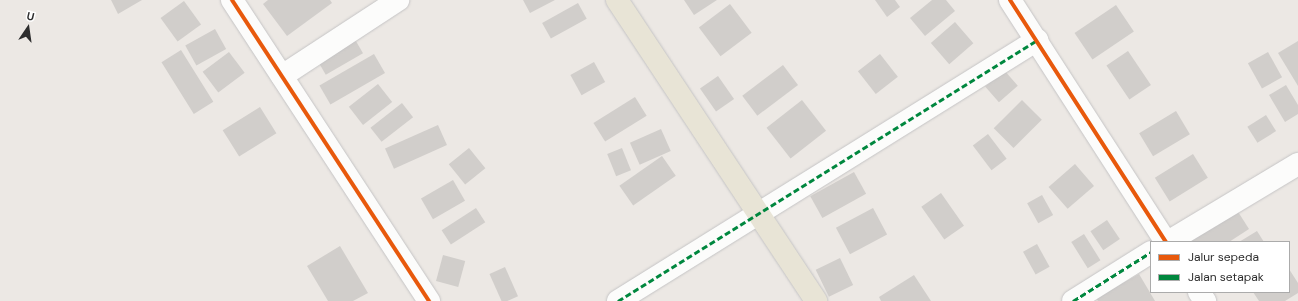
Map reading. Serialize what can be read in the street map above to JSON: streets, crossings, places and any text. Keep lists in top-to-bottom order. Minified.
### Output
{"legend":["Jalur sepeda","Jalan setapak"],"north":"top"}
